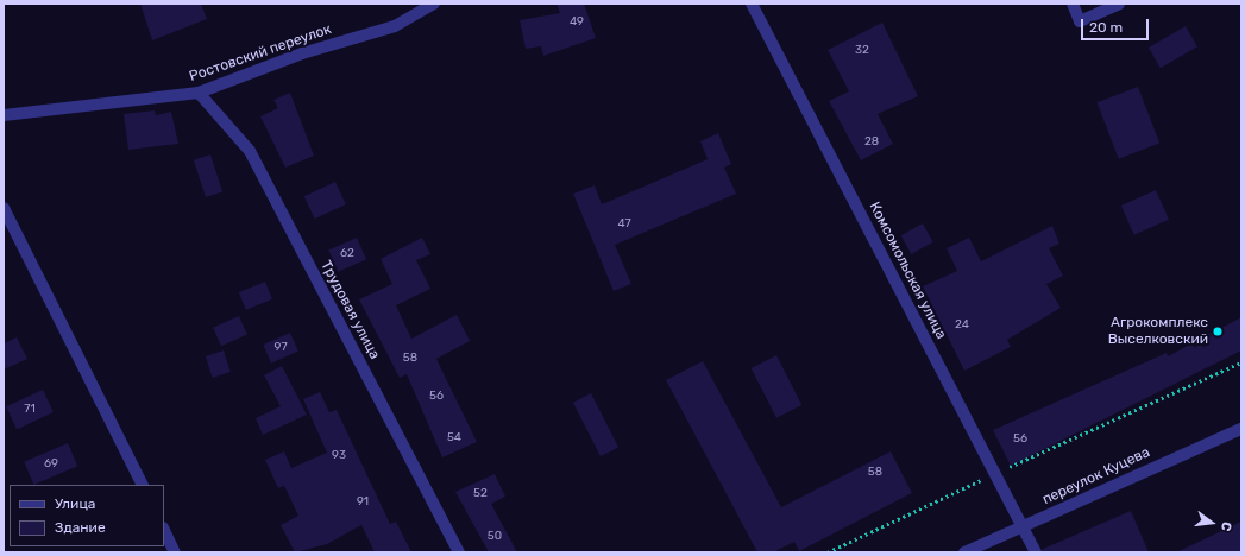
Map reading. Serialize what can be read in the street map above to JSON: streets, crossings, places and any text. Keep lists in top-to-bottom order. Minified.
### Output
{"streets":{"street":["Ростовский переулок","Комсомольская улица","Трудовая улица","переулок Куцева"]},"crossings":[["Ростовский переулок","Трудовая улица"],["Комсомольская улица","переулок Куцева"]],"places":["Агрокомплекс Выселковский"],"house_numbers":["49","32","28","47","62","24","97","58","56","71","54","56","93","69","58","52","91","50"],"legend":["Улица","Здание"],"scale_bar":"20 m","north":"right"}
